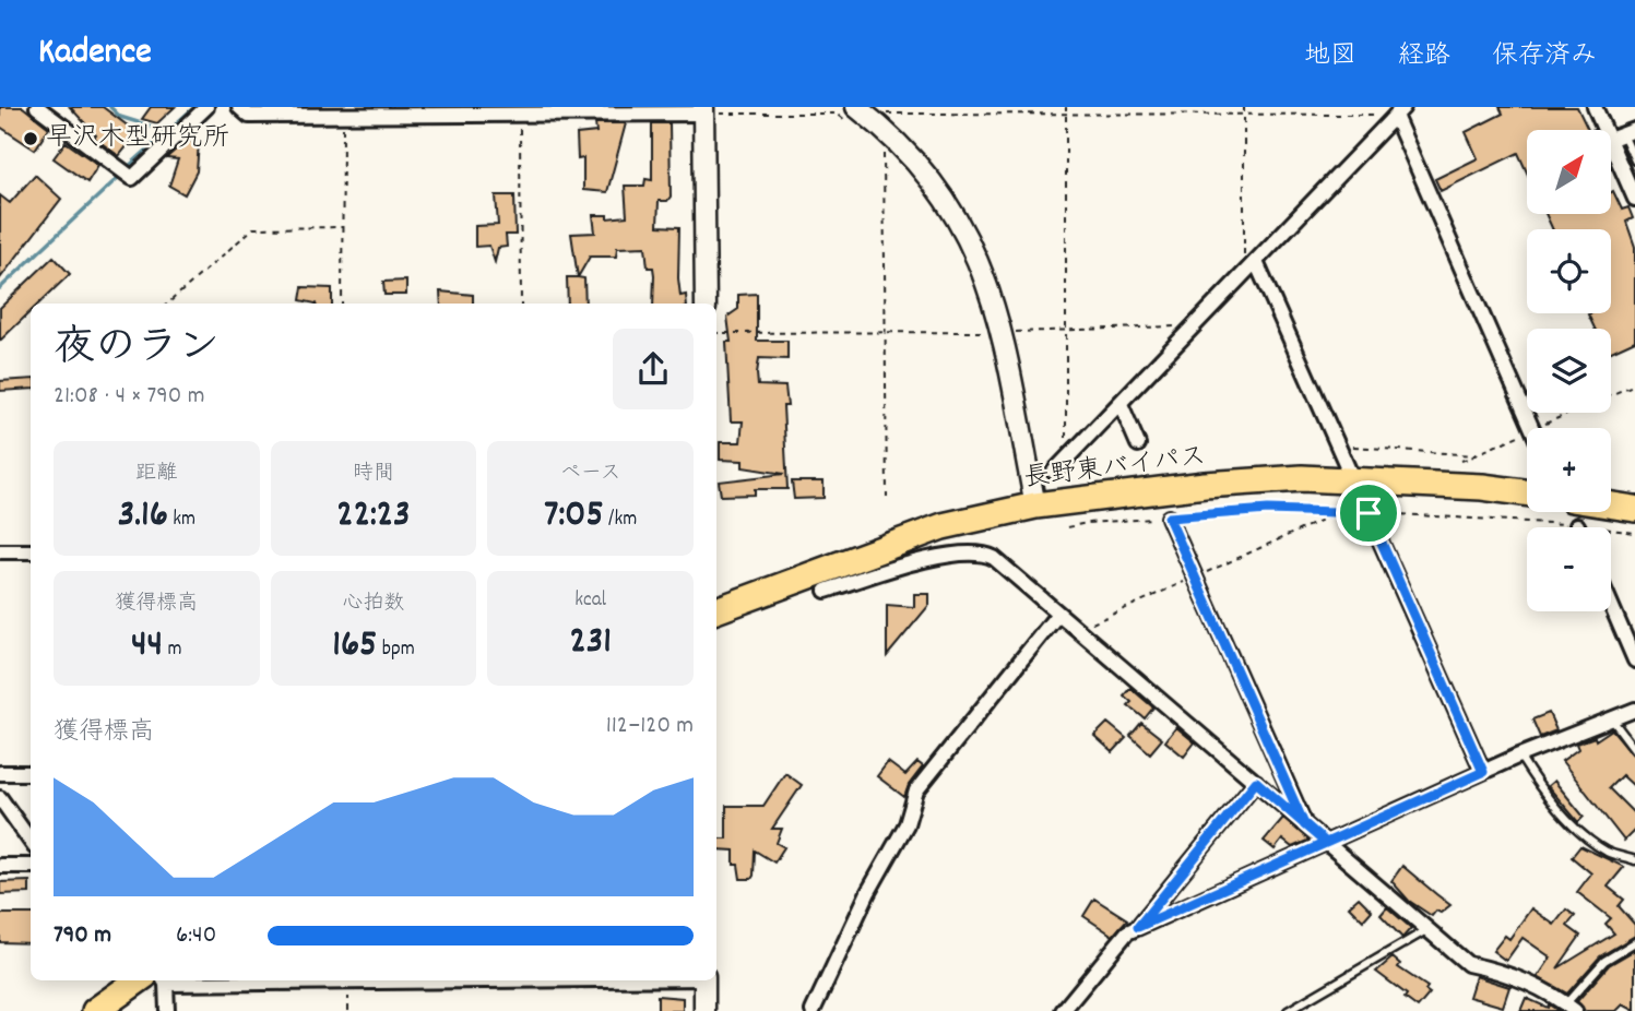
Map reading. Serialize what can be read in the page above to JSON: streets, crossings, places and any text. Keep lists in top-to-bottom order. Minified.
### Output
{"streets":{"highway":["長野東バイパス"]},"places":["早沢木型研究所"],"north":"top right","page":{"header":"Kadence","nav":["地図","経路","保存済み"],"map_buttons":["+","−"],"heading":["夜のラン","21:08 · 4 × 790 m"],"stats":[["距離","3.16 km"],["時間","22:23"],["ペース","7:05 /km"],["獲得標高","44 m"],["心拍数","165 bpm"],["kcal","231"]],"chart":["獲得標高","112–120 m"],"list":[{"name":"790 m","note":"6:40"}]}}
